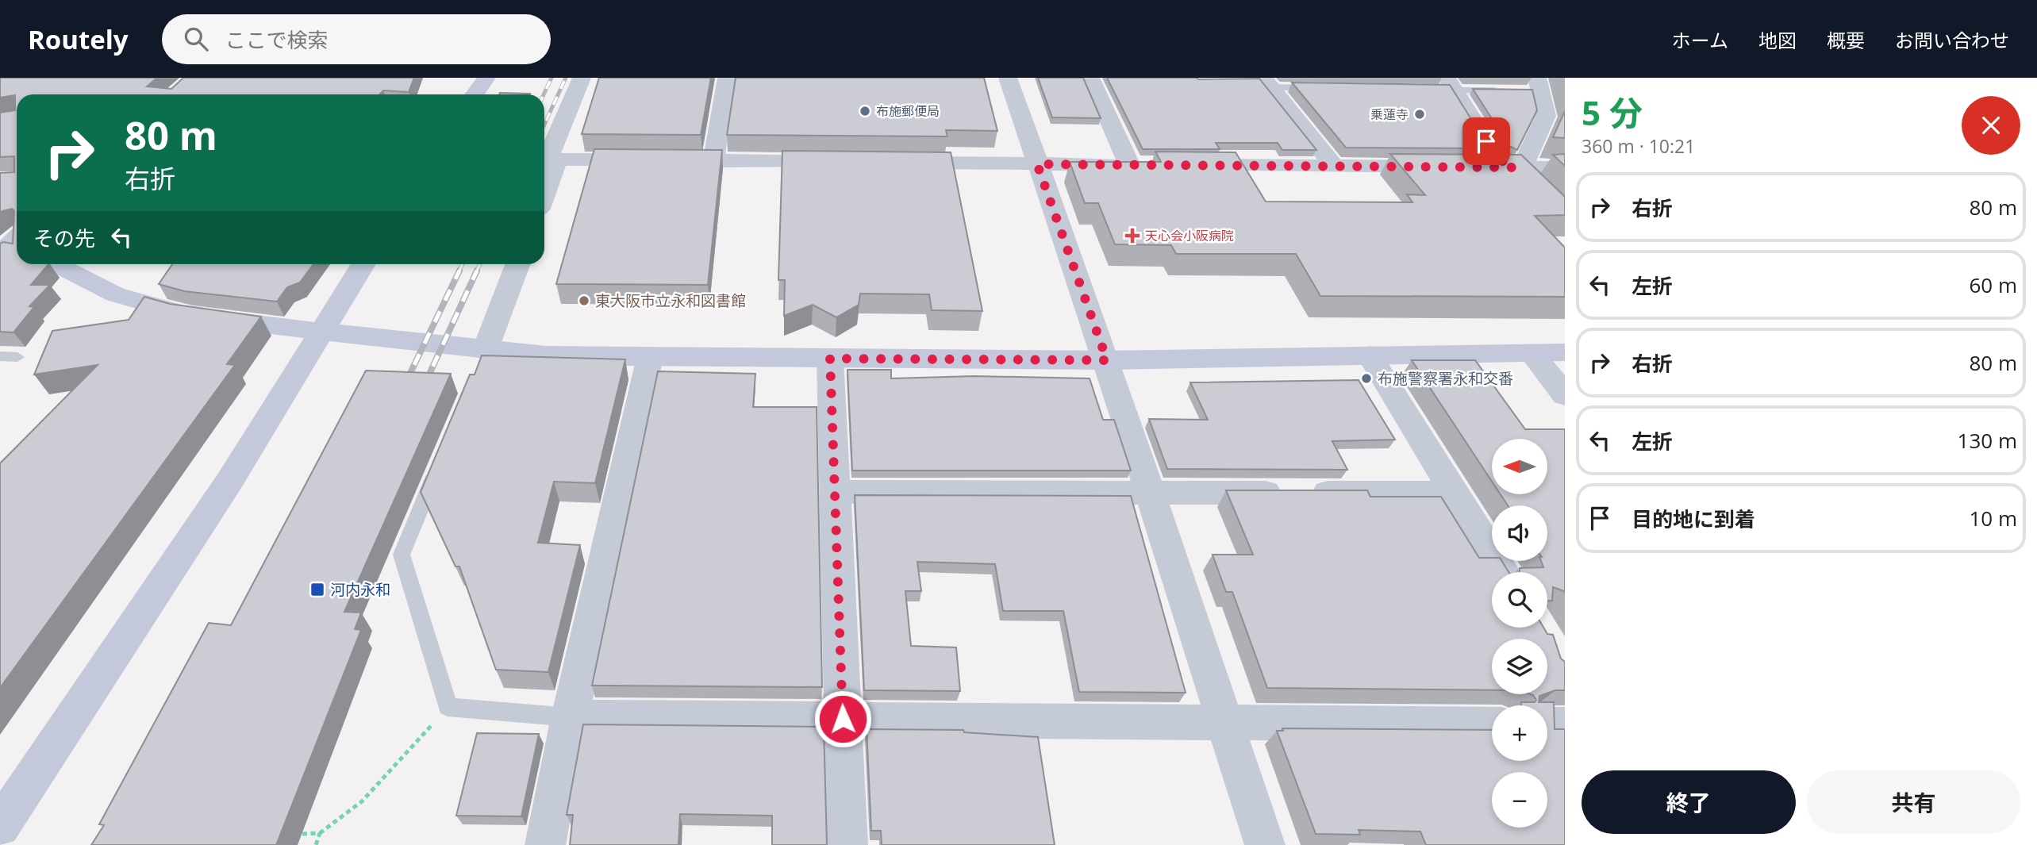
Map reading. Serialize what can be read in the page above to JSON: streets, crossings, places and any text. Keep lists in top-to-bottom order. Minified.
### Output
{"places":{"other":["布施郵便局","乗蓮寺","東大阪市立永和図書館","布施警察署永和交番"],"health":["天心会小阪病院"],"transit":["河内永和"]},"north":"left","page":{"header":"Routely","search":"ここで検索","nav":["ホーム","地図","概要","お問い合わせ"],"heading":["5 分","360 m · 10:21"],"turn":["80 m","右折"],"list":[{"name":"右折","value":"80 m"},{"name":"左折","value":"60 m"},{"name":"右折","value":"80 m"},{"name":"左折","value":"130 m"},{"name":"目的地に到着","value":"10 m"}],"then":"その先","map_buttons":["+","−"],"buttons":["終了","共有"]}}
